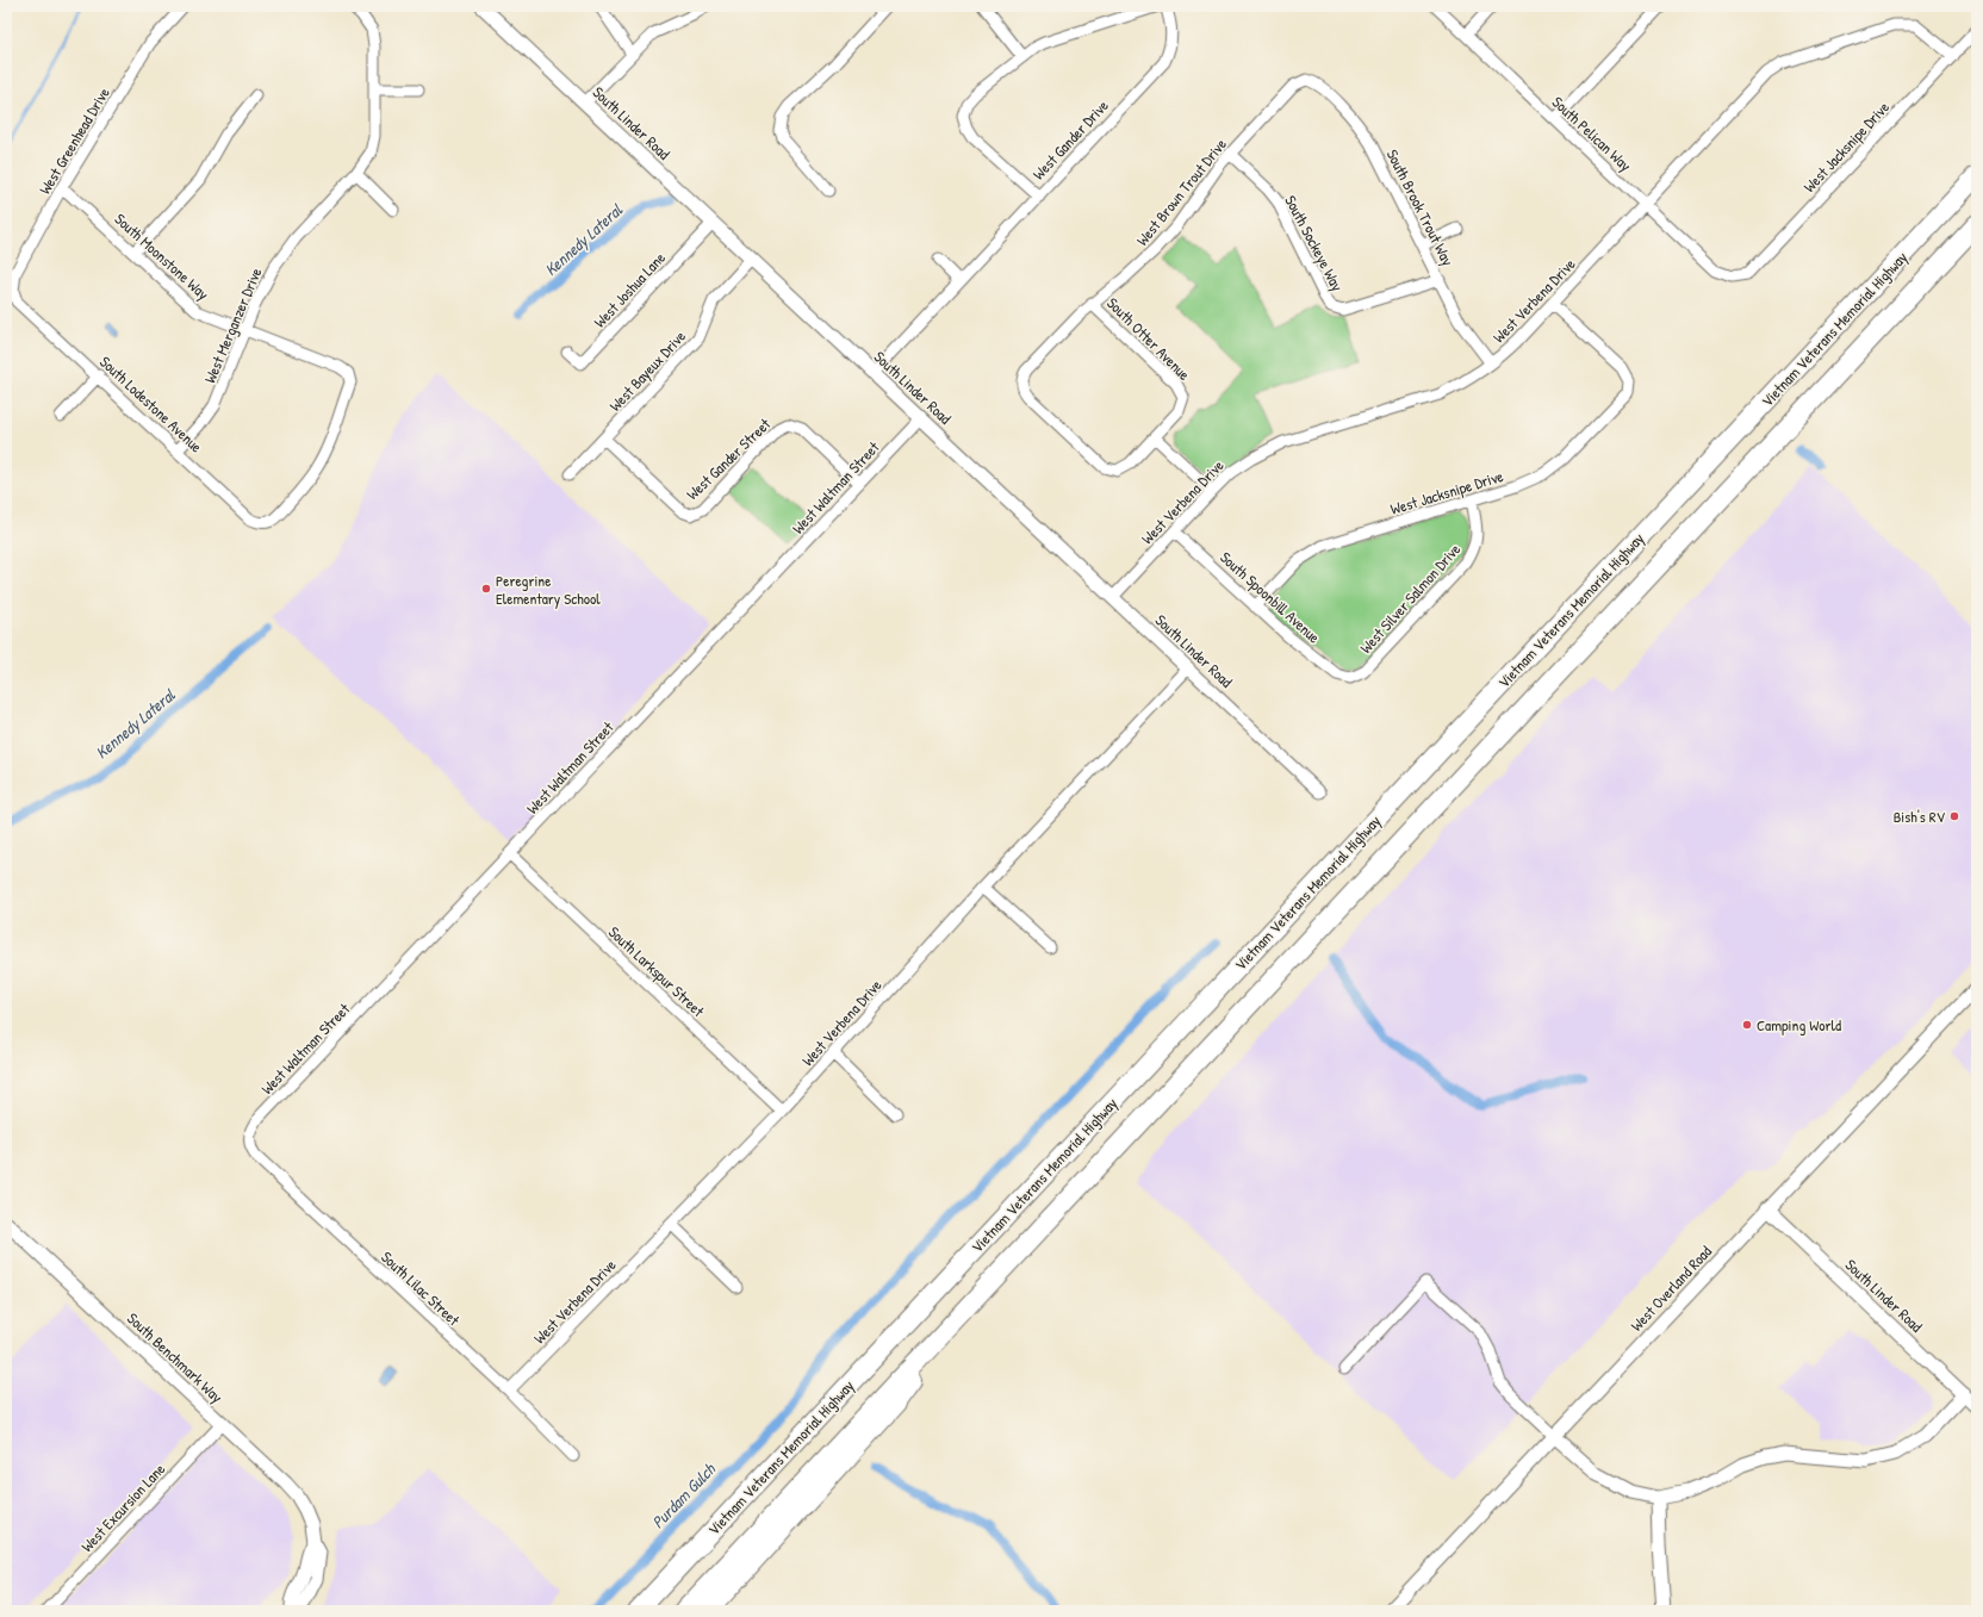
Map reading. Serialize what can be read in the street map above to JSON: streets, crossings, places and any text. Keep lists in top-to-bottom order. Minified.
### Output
{"streets":{"highway":["Vietnam Veterans Memorial Highway"],"street":["South Linder Road","South Pelican Way","West Gander Drive","West Greenhead Drive","West Jacksnipe Drive","West Brown Trout Drive","South Brook Trout Way","South Sockeye Way","South Moonstone Way","West Joshua Lane","West Verbena Drive","West Merganzer Drive","South Otter Avenue","West Bayeux Drive","South Lodestone Avenue","West Gander Street","West Waltman Street","South Spoonbill Avenue","West Silver Salmon Drive","South Larkspur Street","South Lilac Street","West Overland Road","South Benchmark Way","West Excursion Lane"]},"crossings":[["South Linder Road","West Gander Drive"],["South Linder Road","West Joshua Lane"],["South Linder Road","West Verbena Drive"],["South Linder Road","West Bayeux Drive"],["South Linder Road","West Waltman Street"],["South Linder Road","West Overland Road"],["South Pelican Way","West Jacksnipe Drive"],["South Pelican Way","West Verbena Drive"],["West Greenhead Drive","South Moonstone Way"],["West Greenhead Drive","South Lodestone Avenue"],["West Jacksnipe Drive","West Verbena Drive"],["West Jacksnipe Drive","South Spoonbill Avenue"],["West Jacksnipe Drive","West Silver Salmon Drive"],["West Brown Trout Drive","South Brook Trout Way"],["West Brown Trout Drive","South Sockeye Way"],["West Brown Trout Drive","South Otter Avenue"],["South Brook Trout Way","South Sockeye Way"],["South Brook Trout Way","West Verbena Drive"],["South Moonstone Way","West Merganzer Drive"],["South Moonstone Way","South Lodestone Avenue"],["West Verbena Drive","South Spoonbill Avenue"],["West Verbena Drive","South Larkspur Street"],["West Verbena Drive","South Lilac Street"],["West Merganzer Drive","South Lodestone Avenue"],["West Bayeux Drive","West Gander Street"],["West Gander Street","West Waltman Street"],["West Waltman Street","South Larkspur Street"],["West Waltman Street","South Lilac Street"],["South Spoonbill Avenue","West Silver Salmon Drive"],["South Benchmark Way","West Excursion Lane"]],"water":["Kennedy Lateral","Purdam Gulch"],"places":["Peregrine Elementary School","Bish's RV","Camping World"]}
